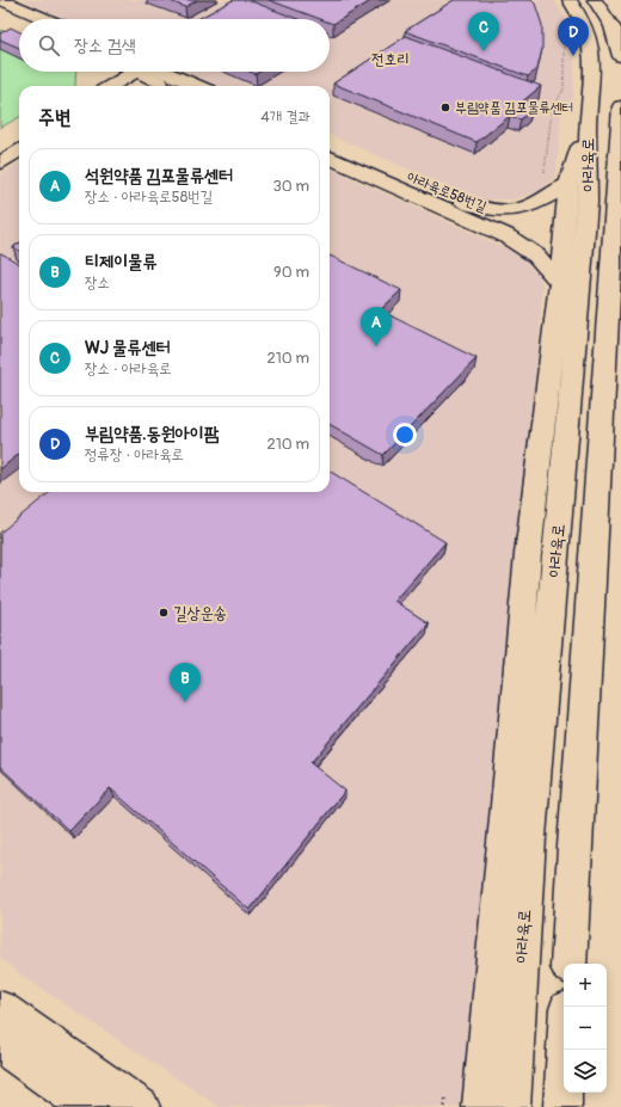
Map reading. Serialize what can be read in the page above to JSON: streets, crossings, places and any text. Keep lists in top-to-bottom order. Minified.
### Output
{"streets":{"street":["아라육로","아라육로58번길"]},"districts":["전호리"],"places":["부림약품 김포물류센터","길상운송"],"page":{"pins":["C","D","A","B"],"search":"장소 검색","heading":["주변","4개 결과"],"list":[{"mark":"A","name":"석원약품 김포물류센터","note":"장소 · 아라육로58번길","value":"30 m"},{"mark":"B","name":"티제이물류","note":"장소","value":"90 m"},{"mark":"C","name":"WJ 물류센터","note":"장소 · 아라육로","value":"210 m"},{"mark":"D","name":"부림약품.동원아이팜","note":"정류장 · 아라육로","value":"210 m"}],"map_buttons":["+","−"]}}
